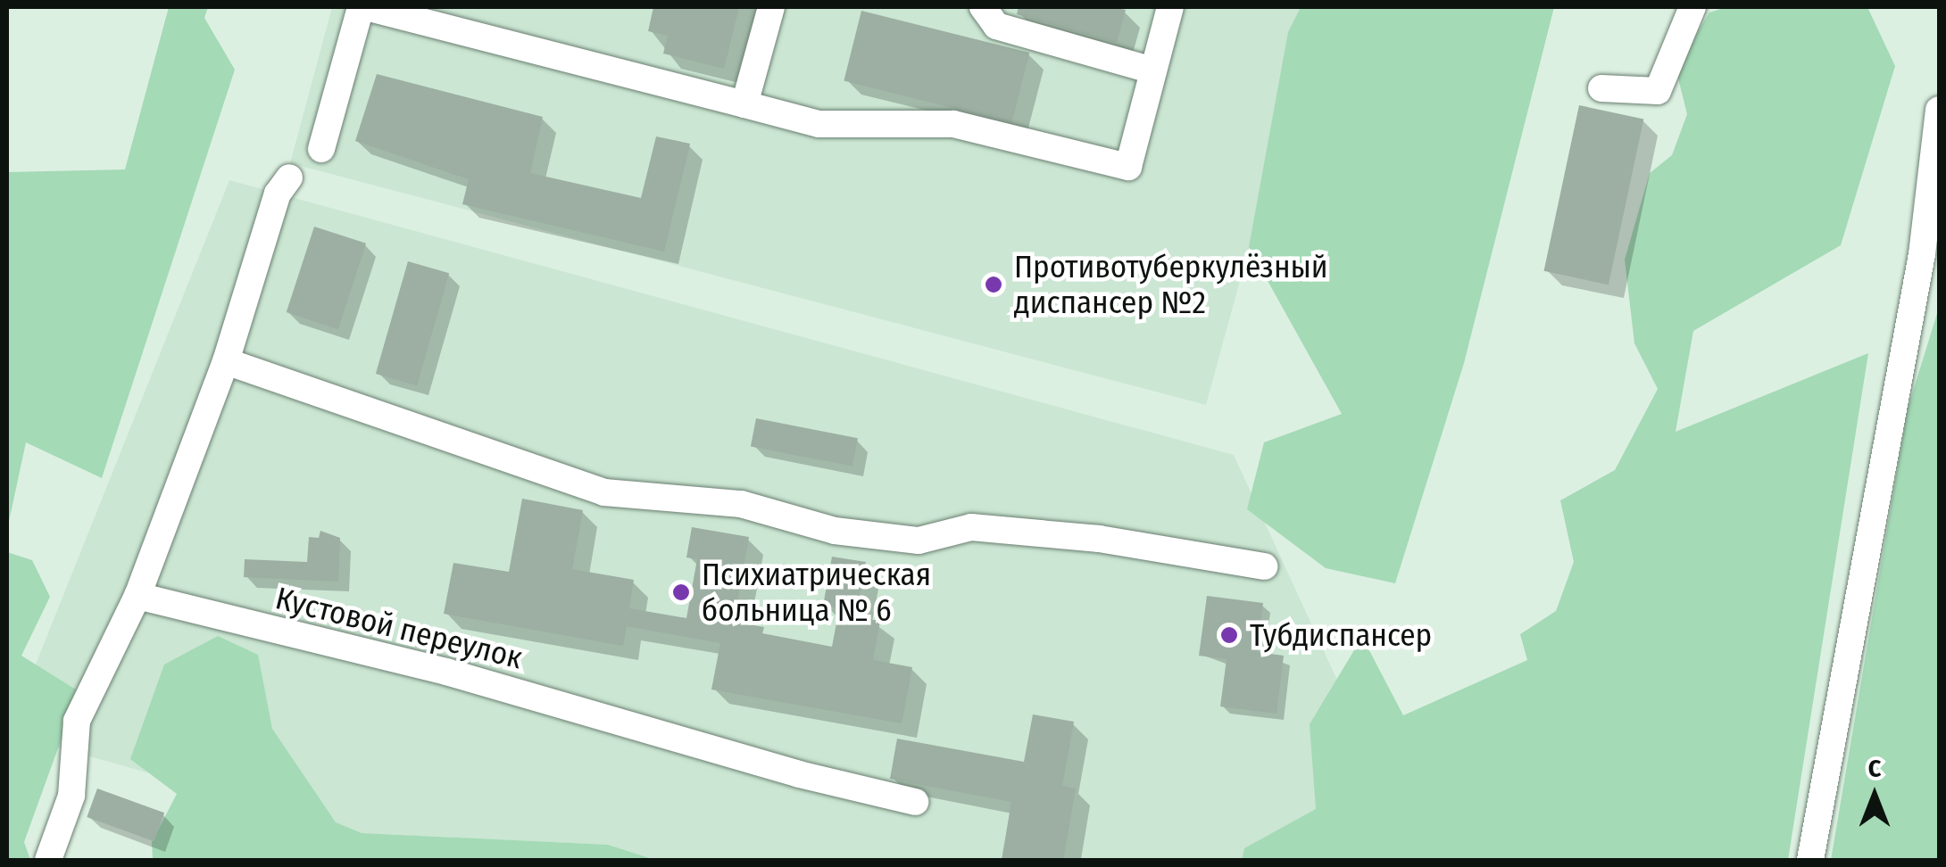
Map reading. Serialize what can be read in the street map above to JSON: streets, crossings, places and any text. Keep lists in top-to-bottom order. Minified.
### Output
{"streets":{"street":["Кустовой переулок"]},"places":["Противотуберкулёзный диспансер №2","Психиатрическая больница № 6","Тубдиспансер"],"north":"top"}
